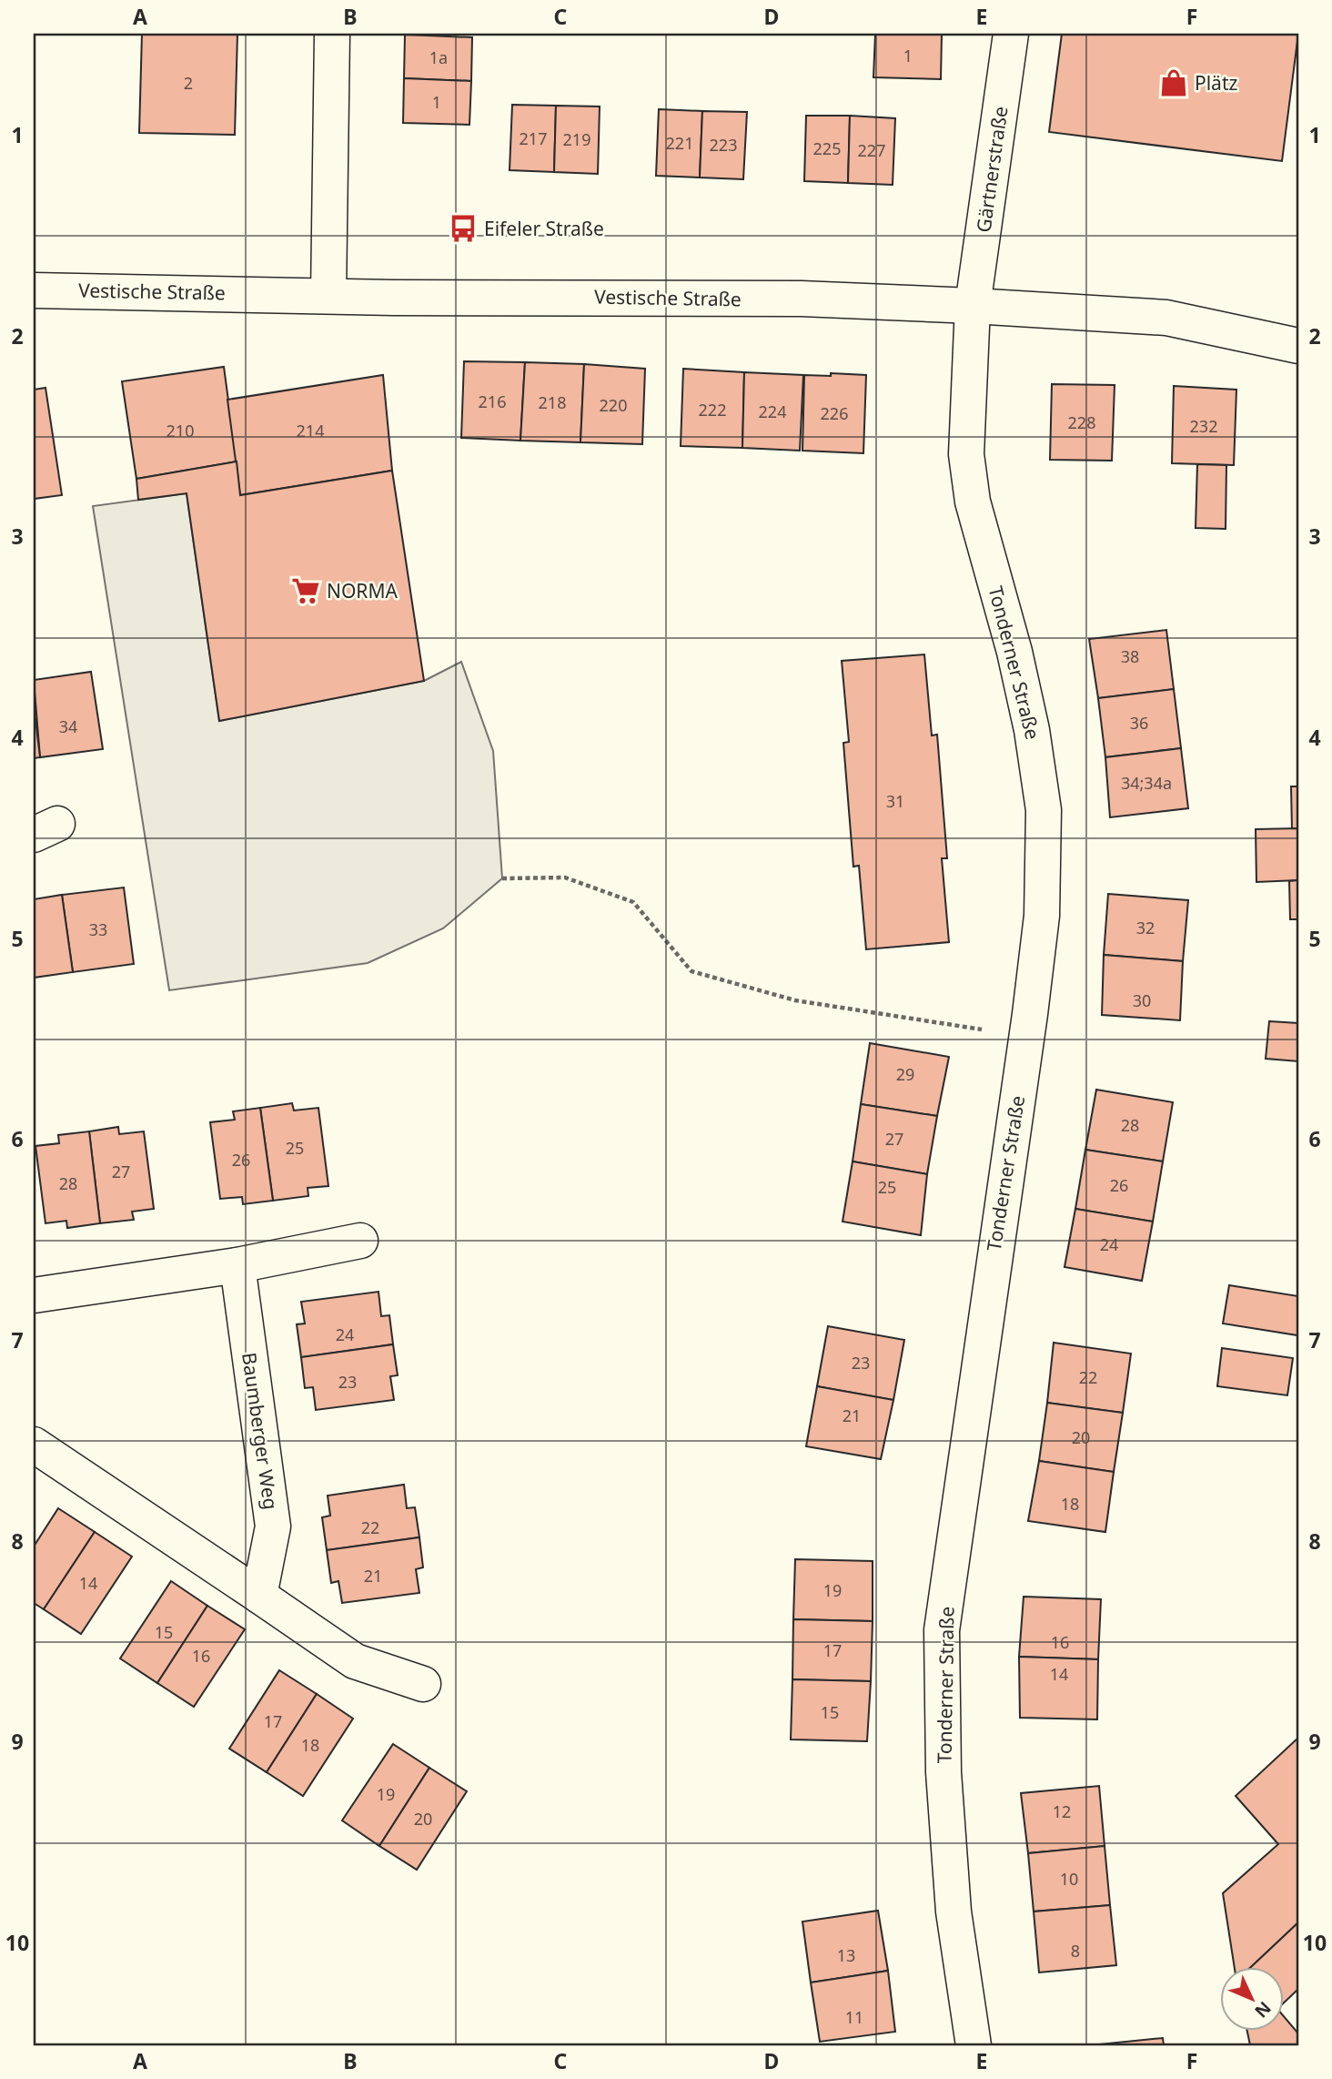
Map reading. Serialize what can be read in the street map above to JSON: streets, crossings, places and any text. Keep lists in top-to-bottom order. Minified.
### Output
{"streets":{"street":["Gärtnerstraße","Vestische Straße","Tonderner Straße","Baumberger Weg"]},"crossings":[["Gärtnerstraße","Vestische Straße"],["Gärtnerstraße","Tonderner Straße"],["Vestische Straße","Tonderner Straße"]],"places":{"shop":["Plätz"],"bus stop":["Eifeler Straße"],"supermarket":["NORMA"]},"house_numbers":["1","1a","2","1","217","219","221","223","225","227","216","218","220","222","224","226","228","232","210","214","38","36","34","34;34a","31","32","33","30","29","28","27","25","26","27","28","26","25","24","24","23","22","23","21","20","18","22","21","14","19","15","16","17","16","14","15","17","18","19","12","20","10","8","13","11"],"north":"bottom right","grid":{"columns":["A","B","C","D","E","F"],"rows":["1","2","3","4","5","6","7","8","9","10"]}}
